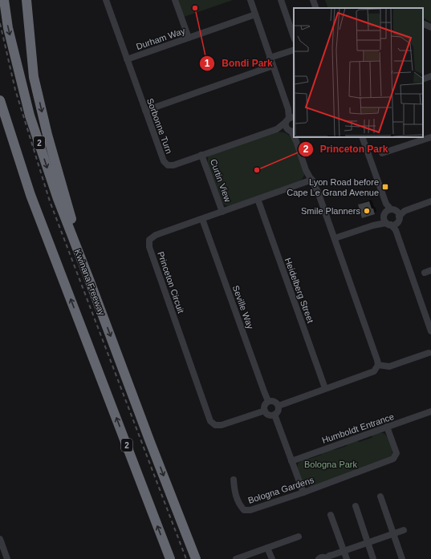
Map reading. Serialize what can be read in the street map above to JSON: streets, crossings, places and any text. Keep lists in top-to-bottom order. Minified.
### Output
{"streets":{"highway":["2","Kwinana Freeway"],"street":["Durham Way","Sorbonne Turn","Curtin View","Princeton Circuit","Heidelberg Street","Seville Way","Humboldt Entrance","Bologna Gardens"]},"crossings":[["Durham Way","Sorbonne Turn"],["Sorbonne Turn","Curtin View"],["2","Kwinana Freeway"],["Curtin View","Princeton Circuit"],["Princeton Circuit","Heidelberg Street"],["Princeton Circuit","Seville Way"],["Humboldt Entrance","Bologna Gardens"]],"parks":["Bologna Park"],"places":{"other":["Bondi Park","Princeton Park","Smile Planners"],"transit":["Lyon Road before Cape Le Grand Avenue"]}}
